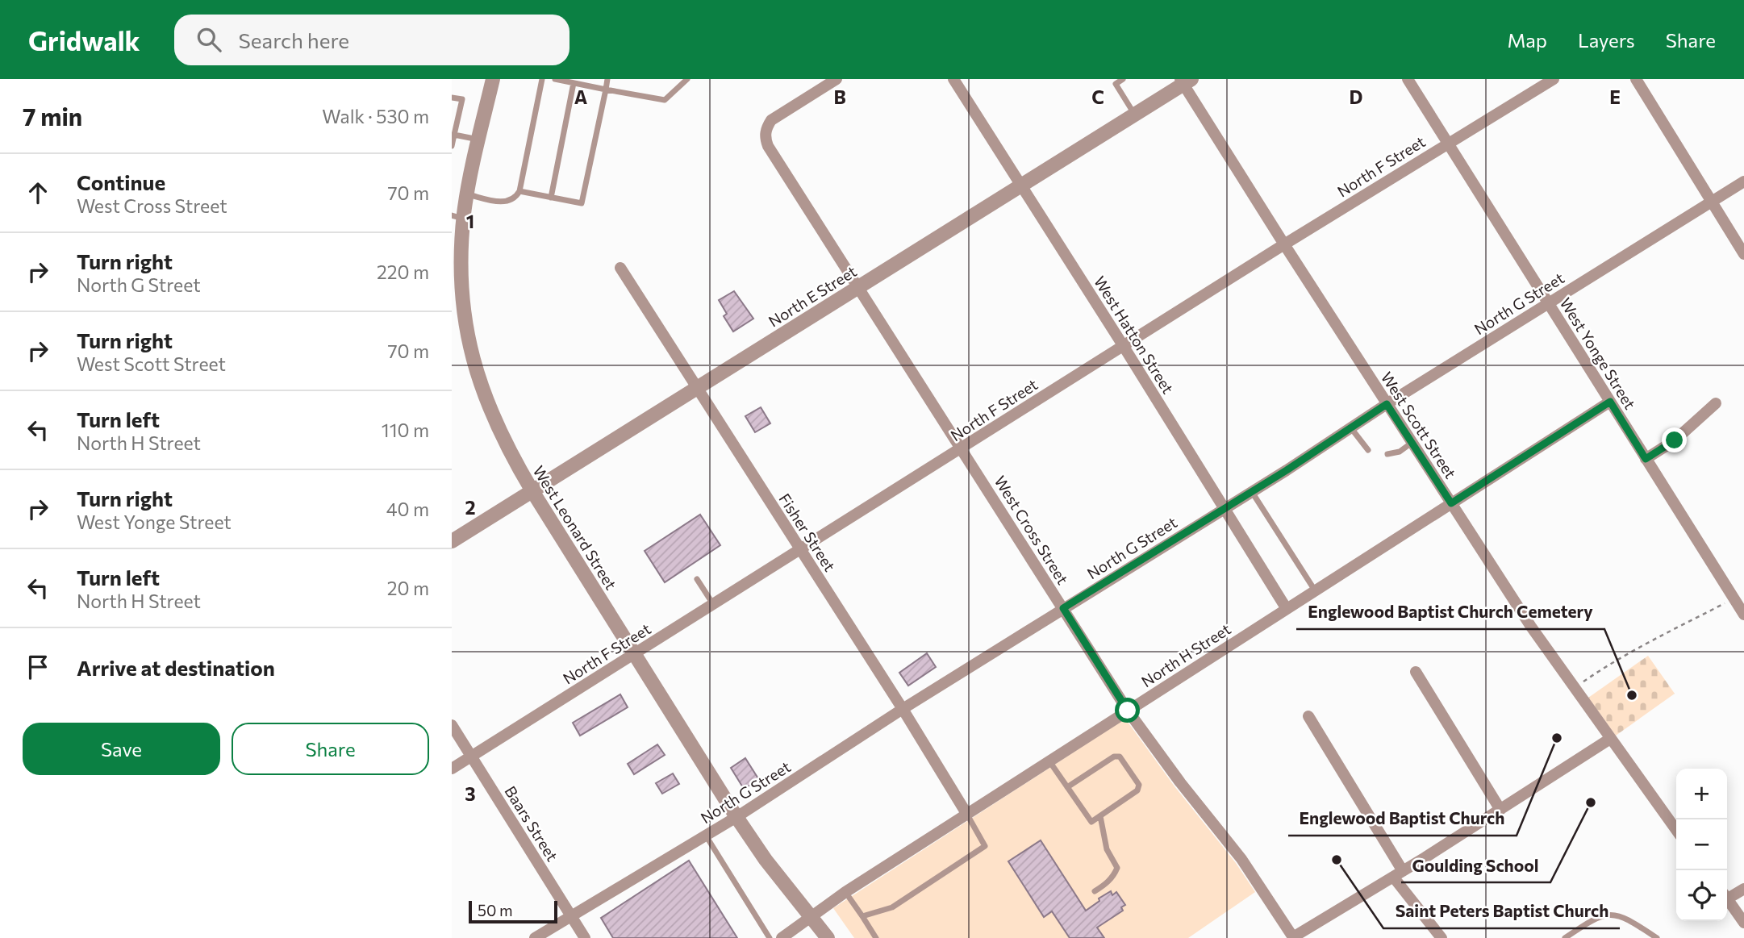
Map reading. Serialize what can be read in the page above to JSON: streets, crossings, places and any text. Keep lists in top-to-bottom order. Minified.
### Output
{"streets":{"street":["North F Street","North E Street","North G Street","West Hatton Street","West Yonge Street","West Scott Street","West Leonard Street","West Cross Street","Fisher Street","North H Street","Baars Street"]},"crossings":[["North F Street","West Hatton Street"],["North F Street","West Yonge Street"],["North F Street","West Scott Street"],["North F Street","West Leonard Street"],["North F Street","West Cross Street"],["North F Street","Fisher Street"],["North F Street","Baars Street"],["North E Street","West Hatton Street"],["North E Street","West Scott Street"],["North E Street","West Leonard Street"],["North E Street","West Cross Street"],["North E Street","Fisher Street"],["North G Street","West Hatton Street"],["North G Street","West Yonge Street"],["North G Street","West Scott Street"],["North G Street","West Leonard Street"],["North G Street","West Cross Street"],["North G Street","Fisher Street"],["North G Street","Baars Street"],["West Hatton Street","North H Street"],["West Yonge Street","North H Street"],["West Scott Street","North H Street"],["West Leonard Street","North H Street"],["West Cross Street","North H Street"],["Fisher Street","North H Street"]],"places":["Englewood Baptist Church Cemetery","Englewood Baptist Church","Goulding School","Saint Peters Baptist Church"],"scale_bar":"50 m","page":{"header":"Gridwalk","search":"Search here","nav":["Map","Layers","Share"],"heading":["7 min","Walk · 530 m"],"list":[["Continue","West Cross Street","70 m"],["Turn right","North G Street","220 m"],["Turn right","West Scott Street","70 m"],["Turn left","North H Street","110 m"],["Turn right","West Yonge Street","40 m"],["Turn left","North H Street","20 m"],"Arrive at destination"],"buttons":["Save","Share"],"map_buttons":["+","−"],"scale":"50 m"},"grid":{"columns":["A","B","C","D","E"],"rows":["1","2","3"]}}
